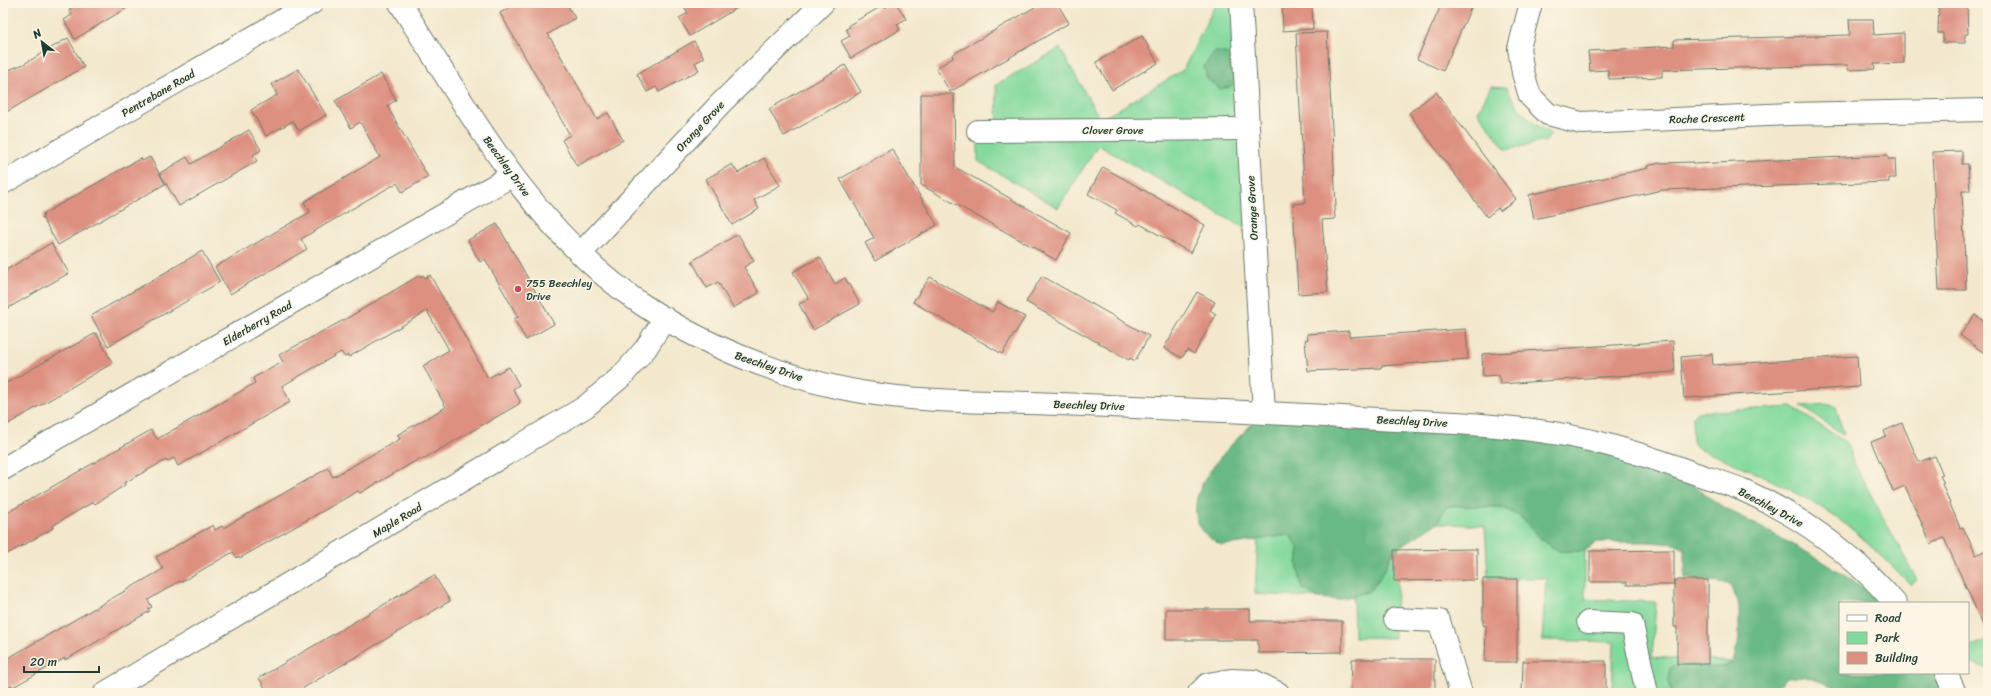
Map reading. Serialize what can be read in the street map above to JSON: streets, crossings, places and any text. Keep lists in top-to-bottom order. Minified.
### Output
{"streets":{"street":["Pentrebane Road","Roche Crescent","Orange Grove","Clover Grove","Beechley Drive","Elderberry Road","Maple Road"]},"crossings":[["Orange Grove","Clover Grove"],["Orange Grove","Beechley Drive"],["Beechley Drive","Elderberry Road"],["Beechley Drive","Maple Road"]],"places":["755 Beechley Drive"],"legend":["Road","Park","Building"],"scale_bar":"20 m","north":"top left"}
